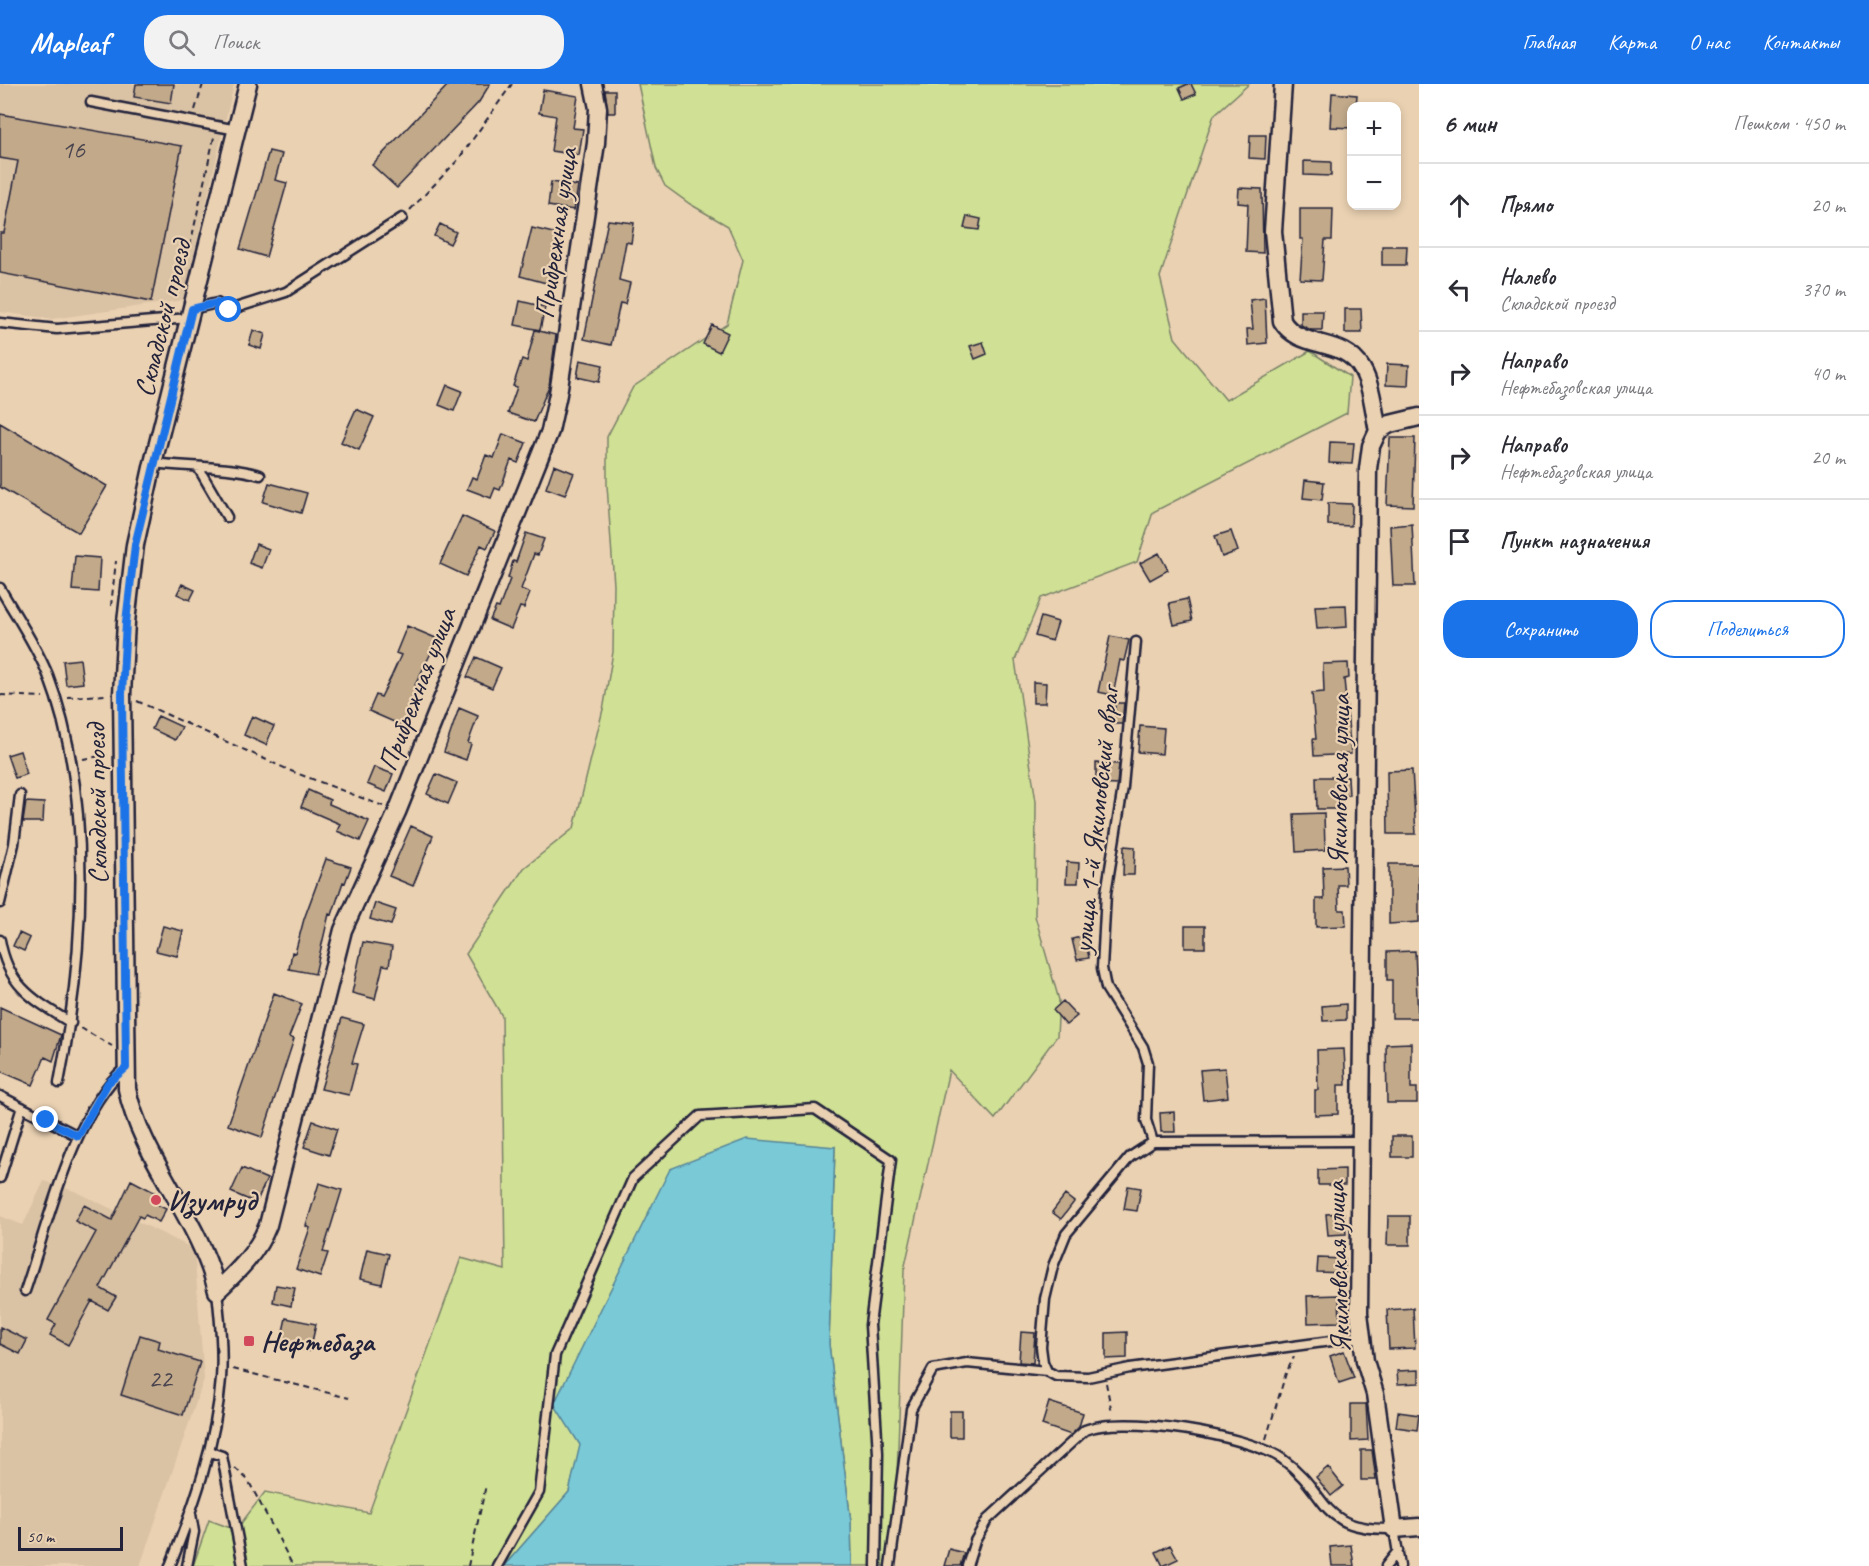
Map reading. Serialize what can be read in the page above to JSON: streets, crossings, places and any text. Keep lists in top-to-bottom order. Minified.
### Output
{"streets":{"street":["Прибрежная улица","Складской проезд","Якимовская улица"],"lane":["улица 1-й Якимовский овраг"]},"crossings":[["Прибрежная улица","Складской проезд"]],"places":{"other":["Изумруд"],"transit":["Нефтебаза"]},"house_numbers":["16","22"],"scale_bar":"50 m","page":{"header":"Mapleaf","search":"Поиск","nav":["Главная","Карта","О нас","Контакты"],"heading":["6 мин","Пешком · 450 m"],"map_buttons":["+","−"],"list":[["Прямо","20 m"],["Налево","Складской проезд","370 m"],["Направо","Нефтебазовская улица","40 m"],["Направо","Нефтебазовская улица","20 m"],"Пункт назначения"],"buttons":["Сохранить","Поделиться"],"scale":"50 m"}}
